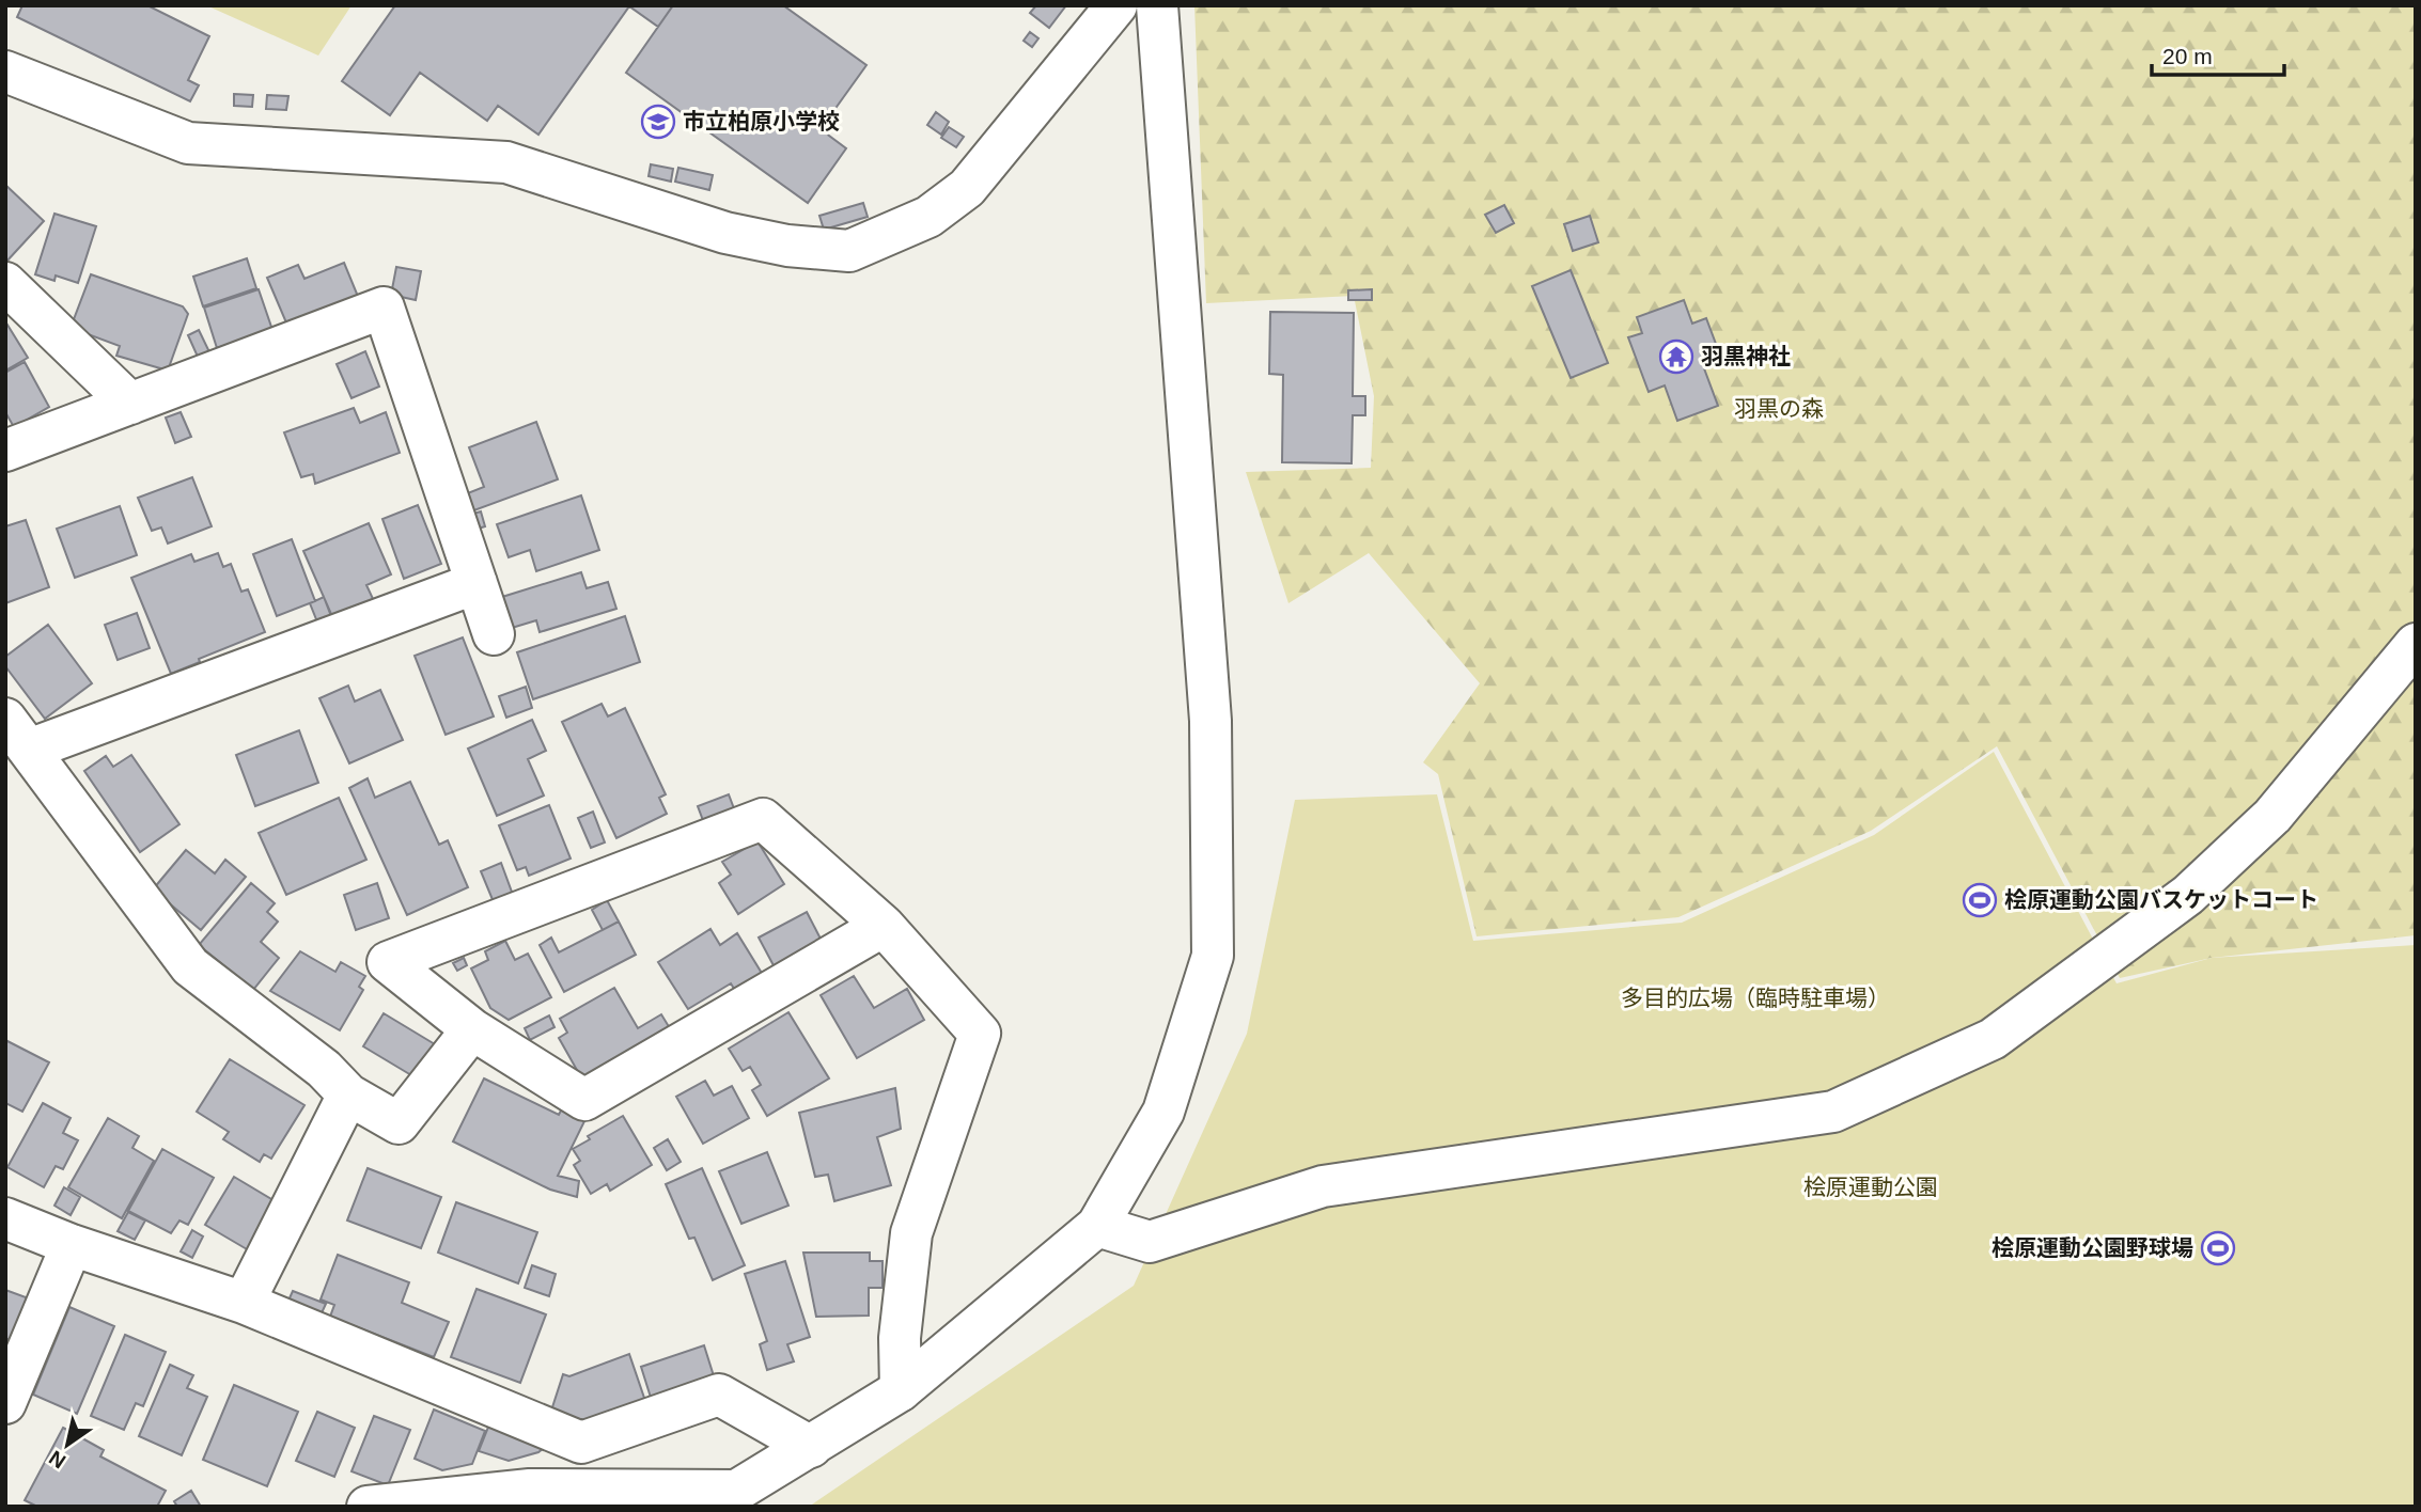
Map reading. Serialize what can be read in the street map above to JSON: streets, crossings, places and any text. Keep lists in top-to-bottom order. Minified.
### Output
{"parks":["羽黒の森","多目的広場（臨時駐車場）","桧原運動公園"],"places":{"school or university":["市立柏原小学校"],"temple":["羽黒神社"],"sports":["桧原運動公園バスケットコート","桧原運動公園野球場"]},"scale_bar":"20 m","north":"bottom left"}
